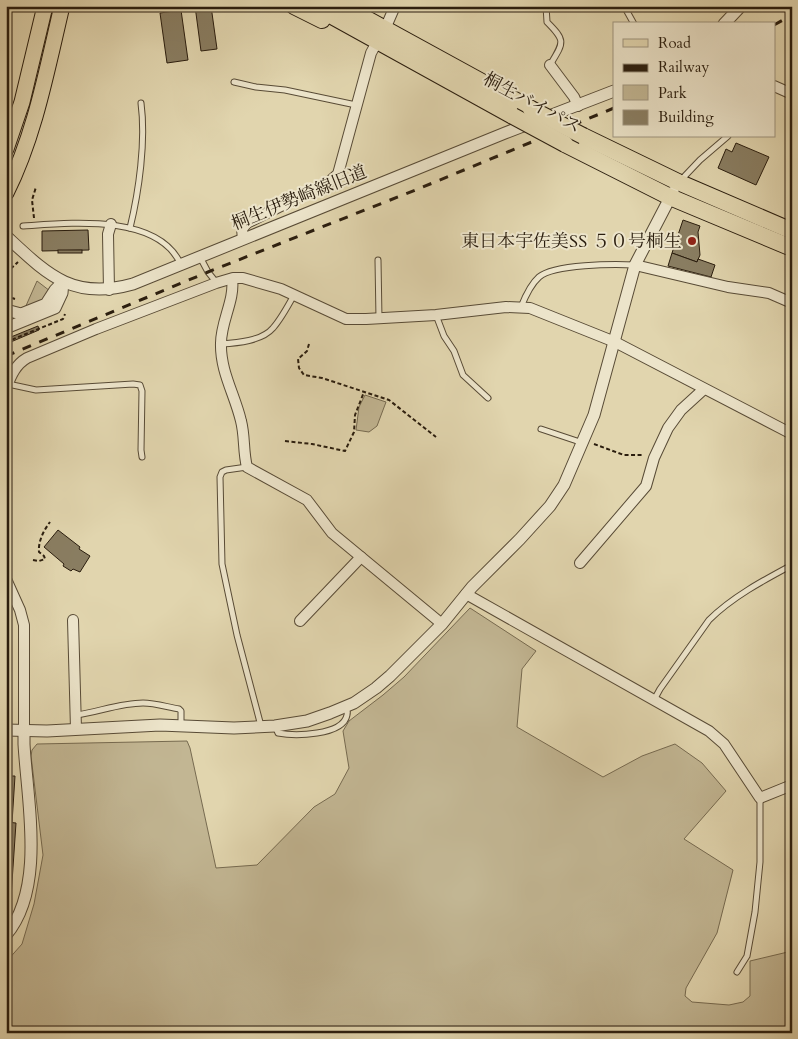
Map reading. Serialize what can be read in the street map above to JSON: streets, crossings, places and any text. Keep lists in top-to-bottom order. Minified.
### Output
{"streets":{"highway":["桐生バイパス"],"street":["桐生伊勢崎線旧道"]},"places":["東日本宇佐美SS ５０号桐生"],"legend":["Road","Railway","Park","Building"]}
